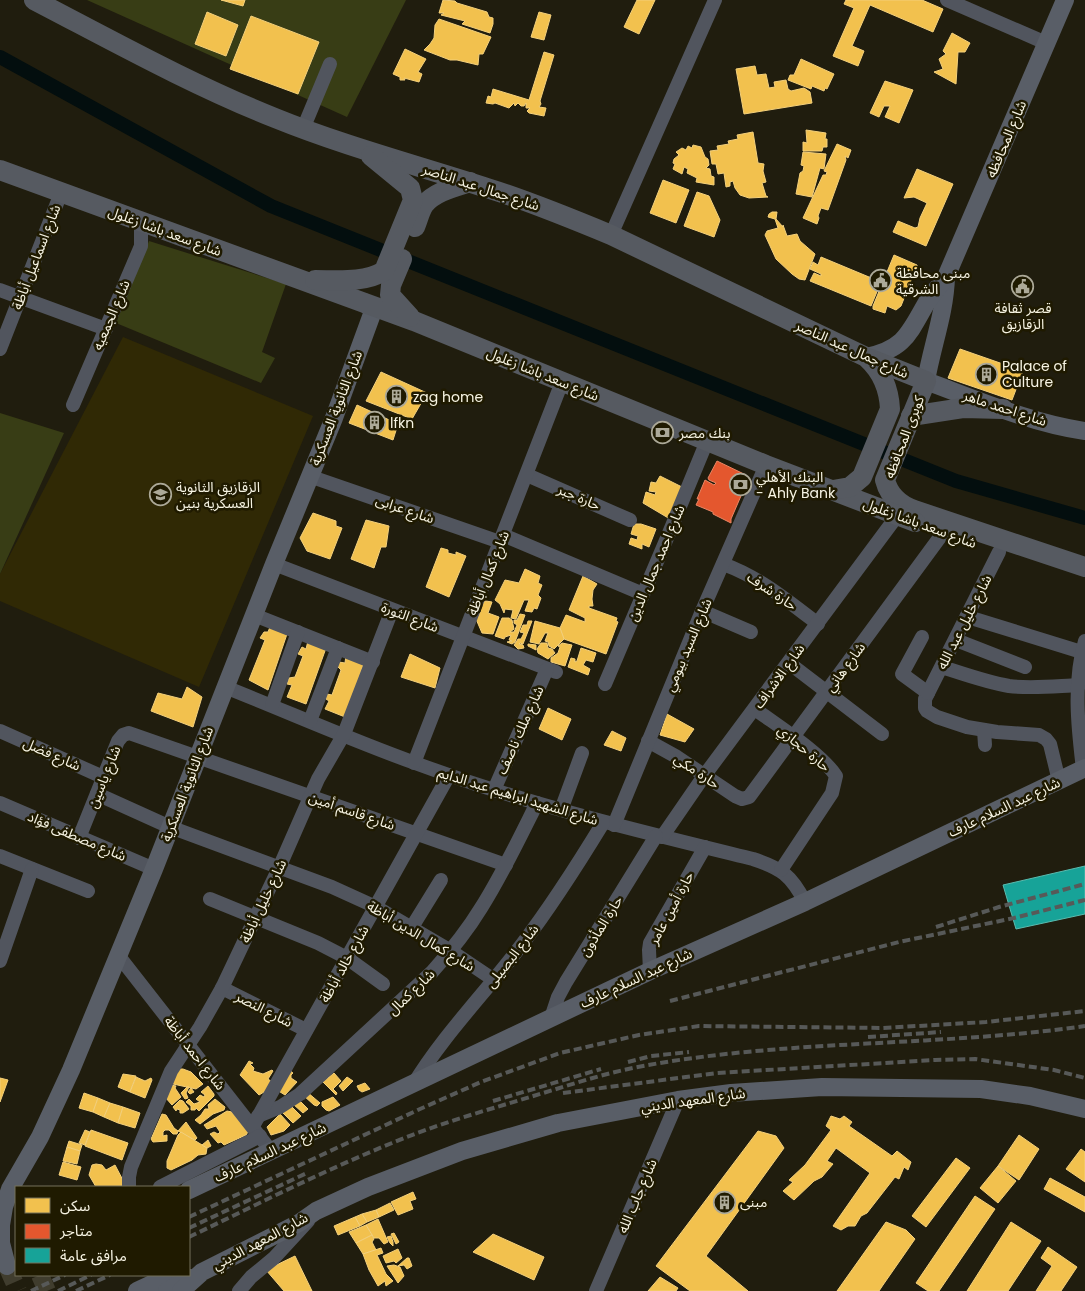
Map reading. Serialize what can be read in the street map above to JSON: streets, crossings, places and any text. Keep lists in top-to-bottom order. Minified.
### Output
{"streets":{"highway":["شارع جمال عبد الناصر","شارع سعد باشا زغلول","كوبرى المحافظه"],"main road":["شارع المحافظه","شارع الثانوية العسكرية","شارع احمد ماهر","شارع عبد السلام عارف","شارع المعهد الديني"],"street":["شارع اسماعيل أباظة","شارع الجمعيه","حارة جبر","شارع عرابى","شارع احمد جمال الدين","شارع كمال أباظة","حارة شرف","شارع الثورة","شارع خليل عبد الله","شارع السيد بيومي","شارع هاني","شارع الاشراف","شارع ملك ناصف","حارة حجازي","شارع فضل","حارة مكي","شارع ياسين","شارع الشهيد ابراهيم عبد الدايم","شارع قاسم أمين","شارع مصطفى فؤاد","شارع خليل أباظة","حارة أمين عامر","حارة المأذون","شارع كمال الدين أباظة","شارع البصيلى","شارع خالد أباظة","شارع كمال","شارع النصر","شارع احمد أباظة","شارع جاب الله"]},"crossings":[["شارع المحافظه","شارع جمال عبد الناصر"],["شارع المحافظه","شارع احمد ماهر"],["شارع المحافظه","كوبرى المحافظه"],["شارع جمال عبد الناصر","شارع احمد ماهر"],["شارع جمال عبد الناصر","كوبرى المحافظه"],["شارع سعد باشا زغلول","شارع اسماعيل أباظة"],["شارع سعد باشا زغلول","شارع الجمعيه"],["شارع سعد باشا زغلول","شارع الثانوية العسكرية"],["شارع سعد باشا زغلول","كوبرى المحافظه"],["شارع سعد باشا زغلول","شارع احمد جمال الدين"],["شارع سعد باشا زغلول","شارع كمال أباظة"],["شارع سعد باشا زغلول","شارع خليل عبد الله"],["شارع سعد باشا زغلول","شارع السيد بيومي"],["شارع سعد باشا زغلول","شارع هاني"],["شارع سعد باشا زغلول","شارع الاشراف"],["شارع الثانوية العسكرية","شارع عرابى"],["شارع الثانوية العسكرية","شارع الثورة"],["شارع الثانوية العسكرية","شارع ياسين"],["شارع الثانوية العسكرية","شارع الشهيد ابراهيم عبد الدايم"],["شارع الثانوية العسكرية","شارع قاسم أمين"],["شارع الثانوية العسكرية","شارع مصطفى فؤاد"],["شارع الثانوية العسكرية","شارع كمال الدين أباظة"],["شارع الثانوية العسكرية","شارع احمد أباظة"],["شارع احمد ماهر","كوبرى المحافظه"],["كوبرى المحافظه","شارع الاشراف"],["حارة جبر","شارع كمال أباظة"],["شارع عرابى","شارع احمد جمال الدين"],["شارع عرابى","شارع كمال أباظة"],["شارع كمال أباظة","شارع الثورة"],["شارع كمال أباظة","شارع الشهيد ابراهيم عبد الدايم"],["حارة شرف","شارع السيد بيومي"],["حارة شرف","شارع الاشراف"],["شارع الثورة","شارع ملك ناصف"],["شارع الثورة","شارع خليل أباظة"],["شارع السيد بيومي","حارة مكي"],["شارع السيد بيومي","شارع الشهيد ابراهيم عبد الدايم"],["شارع السيد بيومي","شارع البصيلى"],["شارع هاني","حارة حجازي"],["شارع هاني","حارة مكي"],["شارع الاشراف","حارة حجازي"],["شارع الاشراف","حارة مكي"],["شارع الاشراف","شارع الشهيد ابراهيم عبد الدايم"],["شارع الاشراف","حارة المأذون"],["شارع ملك ناصف","شارع الشهيد ابراهيم عبد الدايم"],["حارة حجازي","شارع الشهيد ابراهيم عبد الدايم"],["شارع فضل","شارع ياسين"],["شارع ياسين","شارع قاسم أمين"],["شارع ياسين","شارع مصطفى فؤاد"],["شارع ياسين","شارع كمال الدين أباظة"],["شارع الشهيد ابراهيم عبد الدايم","شارع عبد السلام عارف"],["شارع الشهيد ابراهيم عبد الدايم","شارع خليل أباظة"],["شارع الشهيد ابراهيم عبد الدايم","حارة أمين عامر"],["شارع الشهيد ابراهيم عبد الدايم","حارة المأذون"],["شارع الشهيد ابراهيم عبد الدايم","شارع البصيلى"],["شارع الشهيد ابراهيم عبد الدايم","شارع خالد أباظة"],["شارع الشهيد ابراهيم عبد الدايم","شارع كمال"],["شارع عبد السلام عارف","حارة أمين عامر"],["شارع عبد السلام عارف","حارة المأذون"],["شارع عبد السلام عارف","شارع البصيلى"],["شارع عبد السلام عارف","شارع خالد أباظة"],["شارع عبد السلام عارف","شارع كمال"],["شارع عبد السلام عارف","شارع احمد أباظة"],["شارع قاسم أمين","شارع خليل أباظة"],["شارع قاسم أمين","شارع خالد أباظة"],["شارع قاسم أمين","شارع كمال"],["شارع خليل أباظة","شارع كمال الدين أباظة"],["شارع خليل أباظة","شارع النصر"],["شارع خليل أباظة","شارع احمد أباظة"],["شارع كمال الدين أباظة","شارع البصيلى"],["شارع كمال الدين أباظة","شارع خالد أباظة"],["شارع كمال الدين أباظة","شارع كمال"],["شارع خالد أباظة","شارع كمال"],["شارع خالد أباظة","شارع النصر"],["شارع خالد أباظة","شارع احمد أباظة"],["شارع كمال","شارع احمد أباظة"],["شارع المعهد الديني","شارع جاب الله"]],"places":{"public building":["مبنى محافظة الشرقية","قصر ثقافة الزقازيق"],"building":["Palace of Culture","zag home","lfkn","مبنى"],"bank":["بنك مصر","البنك الأهلي - Ahly Bank"],"school or university":["الزقازيق الثانوية العسكرية بنين"]},"legend":["سكن","متاجر","مرافق عامة"]}
